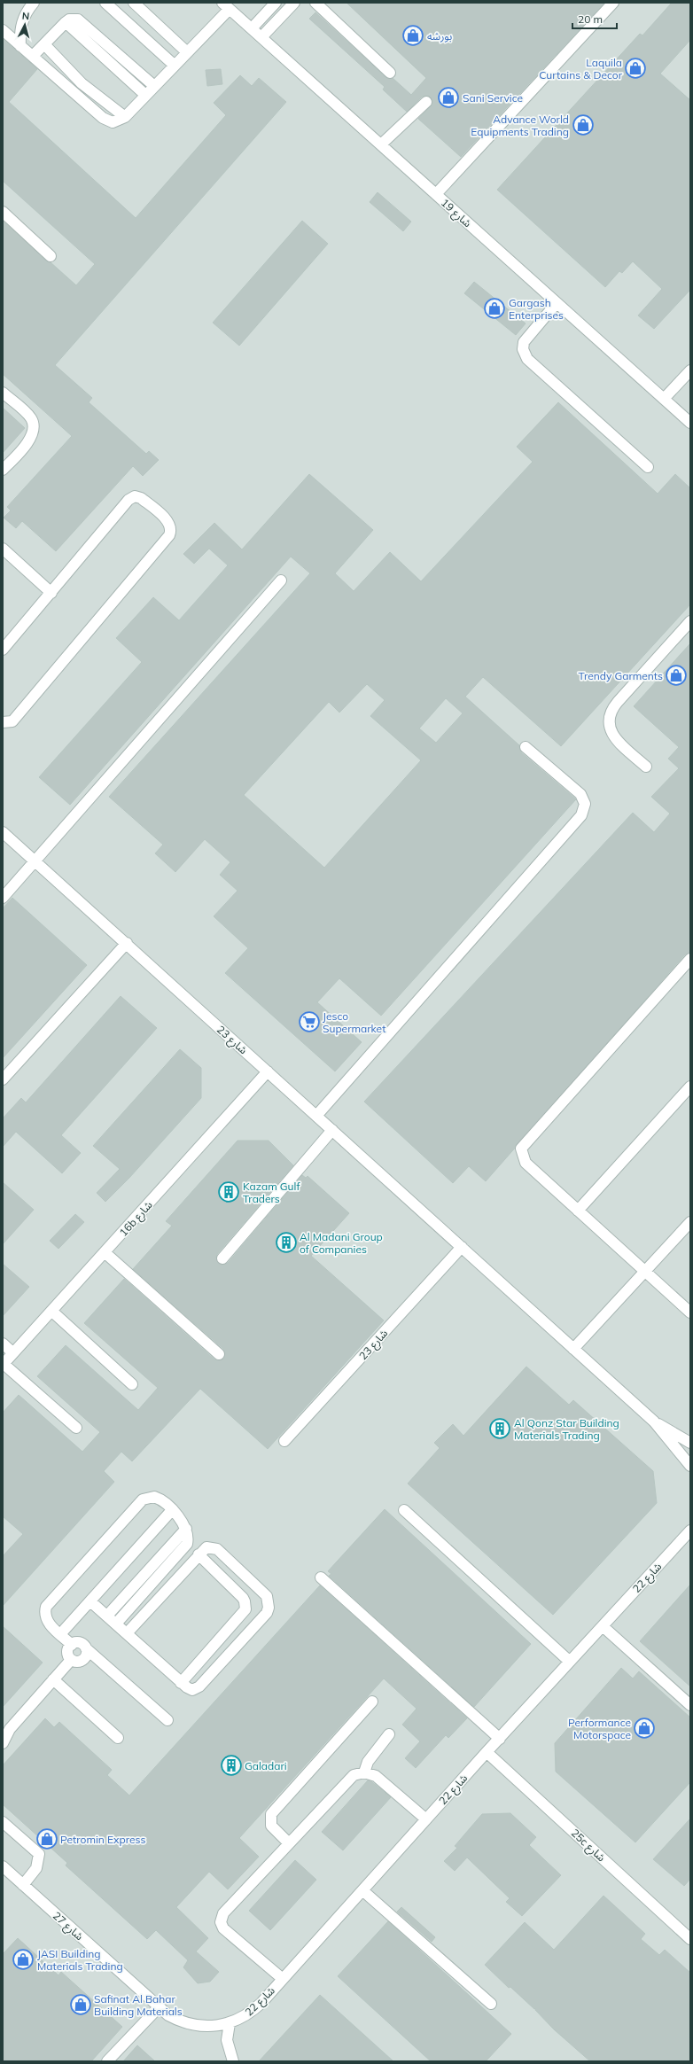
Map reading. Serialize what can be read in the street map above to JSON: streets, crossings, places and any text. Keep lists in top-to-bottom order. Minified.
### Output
{"streets":{"street":["شارع 19","شارع 23","16b شارع","شارع 22","25c شارع","شارع 27"]},"crossings":[["شارع 23","16b شارع"],["شارع 22","25c شارع"],["شارع 22","شارع 27"]],"places":{"shop":["بورشه","Laquila Curtains & Decor","Sani Service","Advance World Equipments Trading","Gargash Enterprises","Trendy Garments","Performance Motorspace","Petromin Express","JASI Building Materials Trading","Safinat Al Bahar Building Materials"],"supermarket":["Jesco Supermarket"],"building":["Kazam Gulf Traders","Al Madani Group of Companies","Al Qonz Star Building Materials Trading","Galadari"]},"scale_bar":"20 m","north":"top"}
